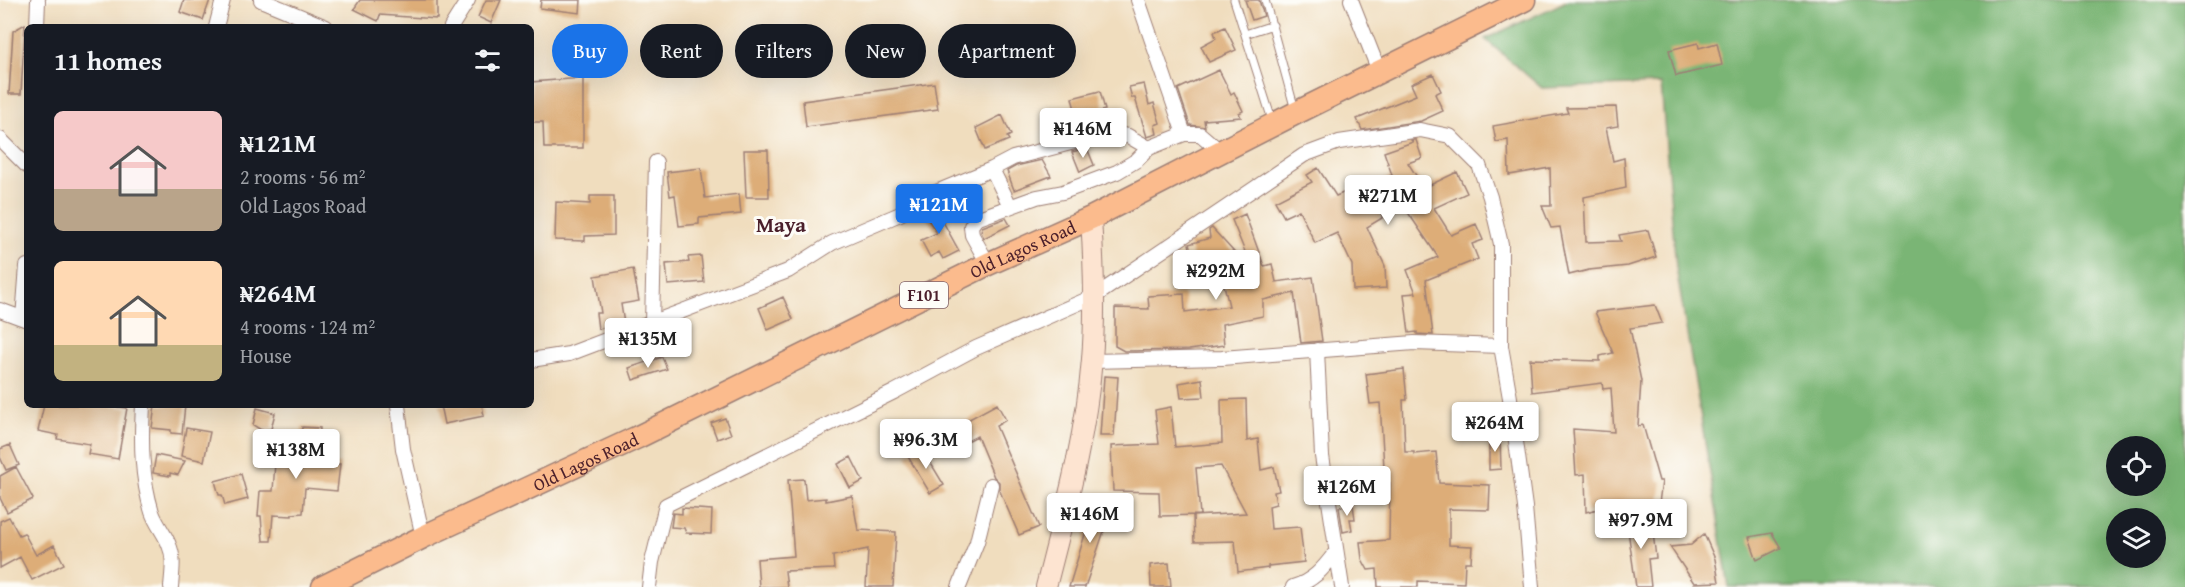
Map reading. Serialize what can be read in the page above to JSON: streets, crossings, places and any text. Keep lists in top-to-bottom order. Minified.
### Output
{"streets":{"main road":["Old Lagos Road","F101"]},"districts":["Maya"],"page":{"chip":["Buy","Rent","Filters","New","Apartment"],"heading":"11 homes","list":[{"name":"₦121M","note":"2 rooms · 56 m² · Old Lagos Road"},{"name":"₦264M","note":"4 rooms · 124 m² · House"}],"price":["₦146M","₦271M","₦121M","₦292M","₦135M","₦264M","₦96.3M","₦138M","₦126M","₦146M","₦97.9M"]}}
